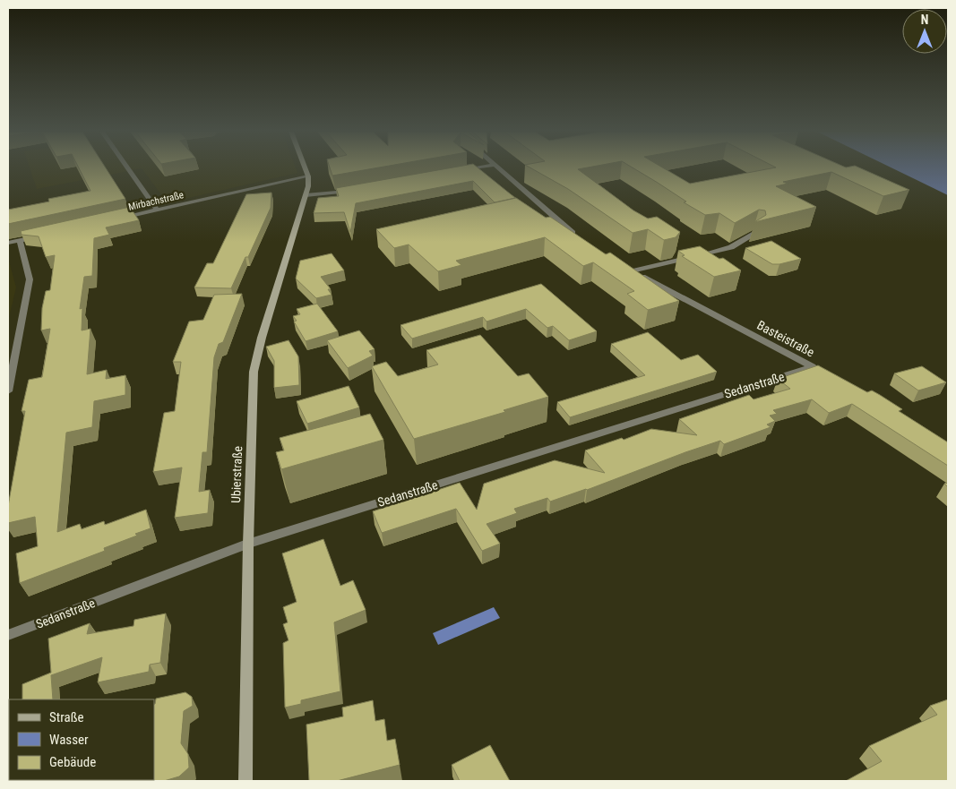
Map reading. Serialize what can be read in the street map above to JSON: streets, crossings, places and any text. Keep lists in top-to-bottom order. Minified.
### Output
{"streets":{"main road":["Ubierstraße"],"street":["Mirbachstraße","Basteistraße","Sedanstraße"]},"crossings":[["Mirbachstraße","Ubierstraße"],["Basteistraße","Sedanstraße"],["Sedanstraße","Ubierstraße"]],"legend":["Straße","Wasser","Gebäude"],"north":"top"}
